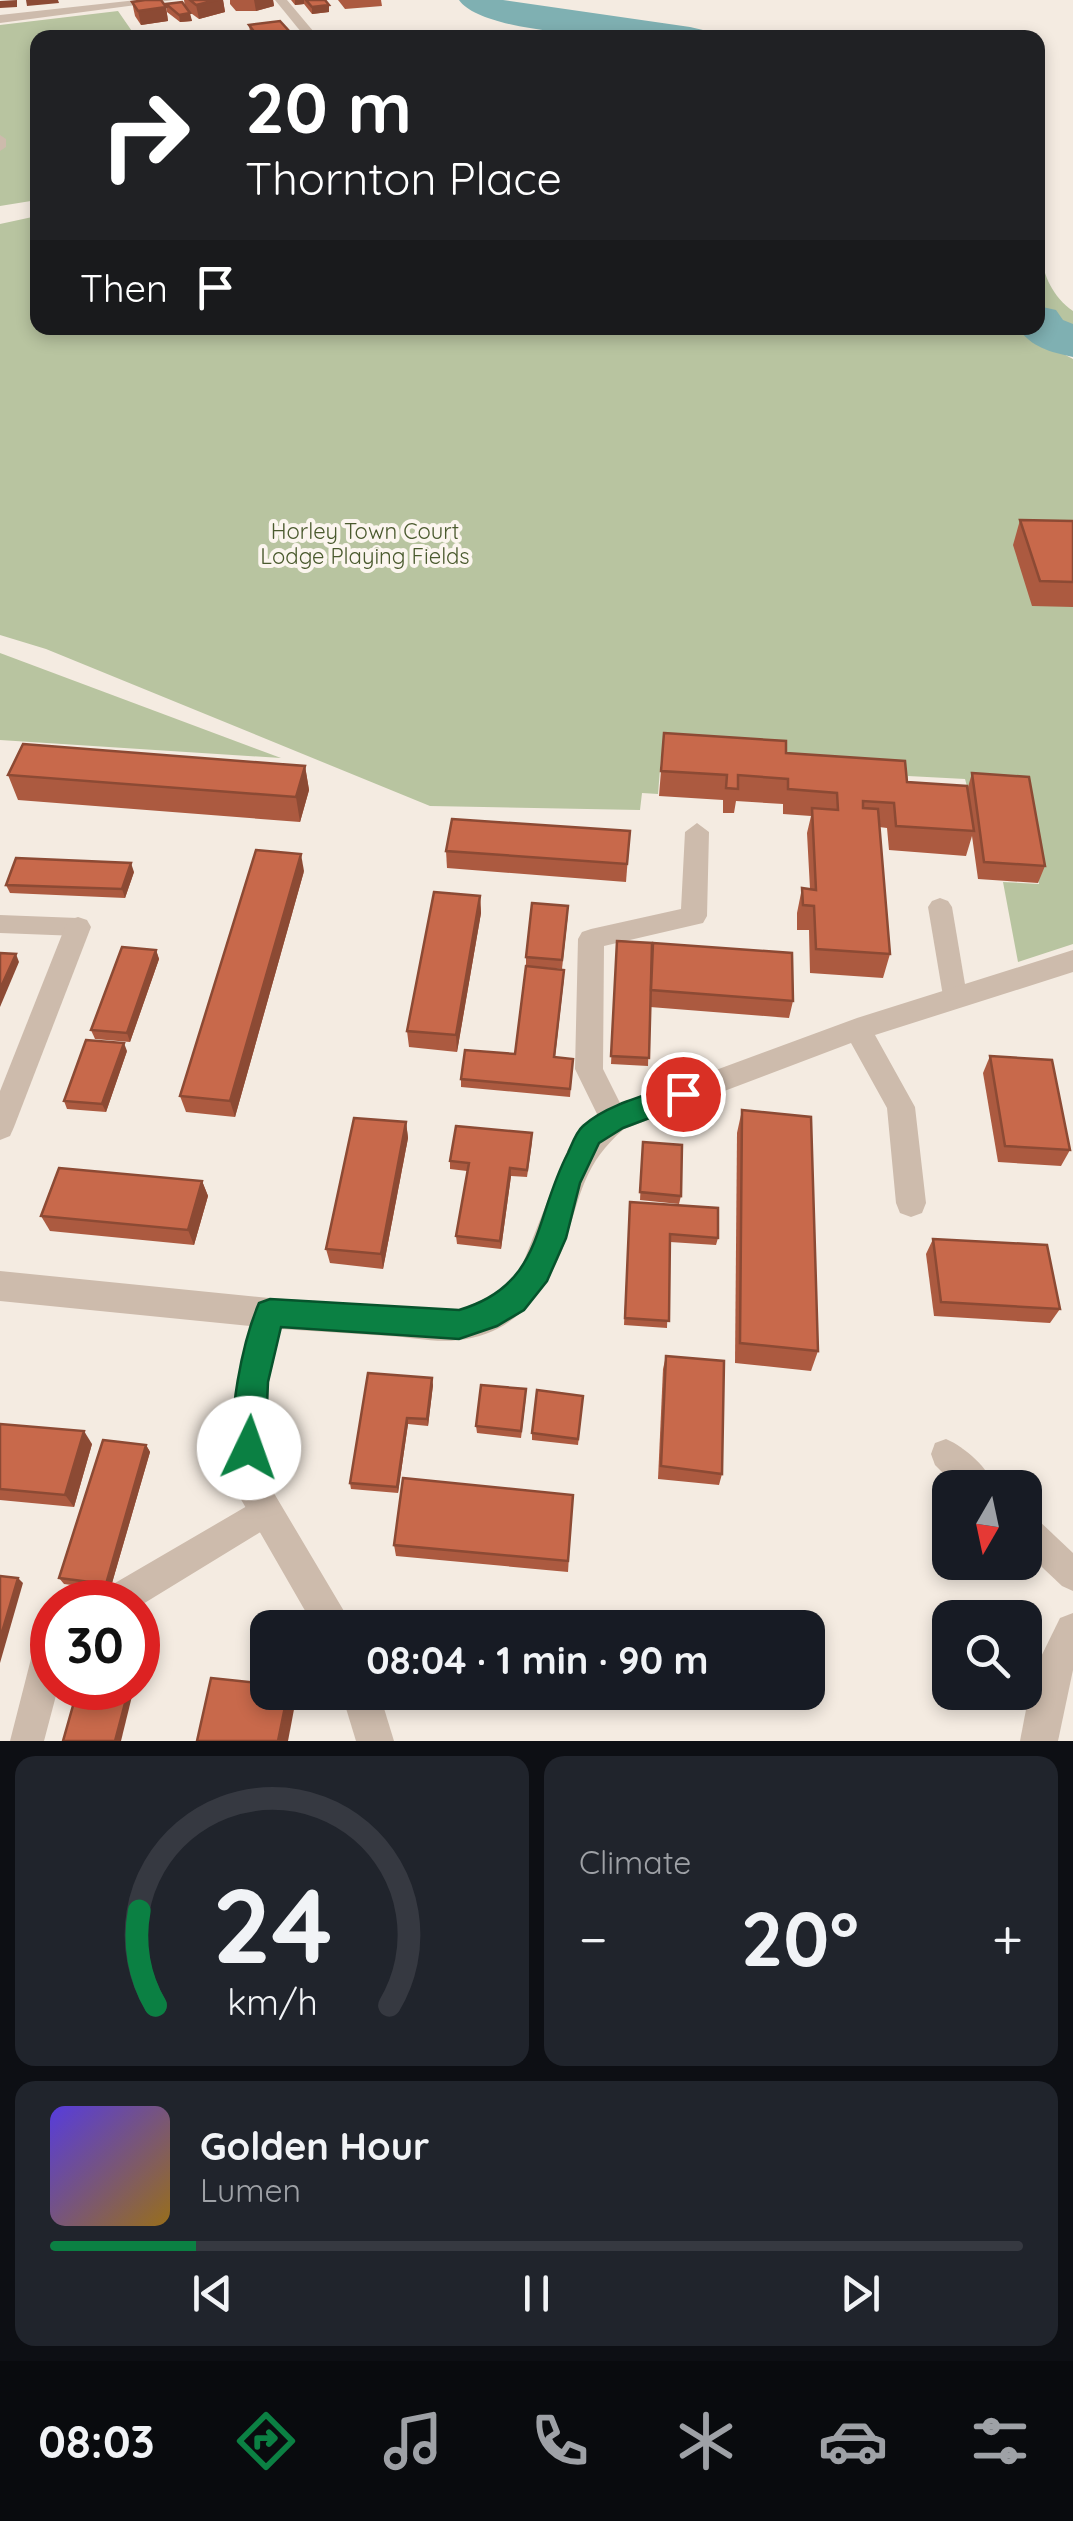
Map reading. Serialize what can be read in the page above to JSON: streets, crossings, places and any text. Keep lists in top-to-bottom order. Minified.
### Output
{"parks":["Horley Town Court Lodge Playing Fields"],"north":"bottom","page":{"turn":["20 m","Thornton Place"],"then":"Then","limit":"30","trip":"08:04 · 1 min · 90 m","tile":"Climate","heat":["−","20°","+"],"song":["Golden Hour","Lumen"],"tabs":"08:03","gauge":["24","km/h"]}}
